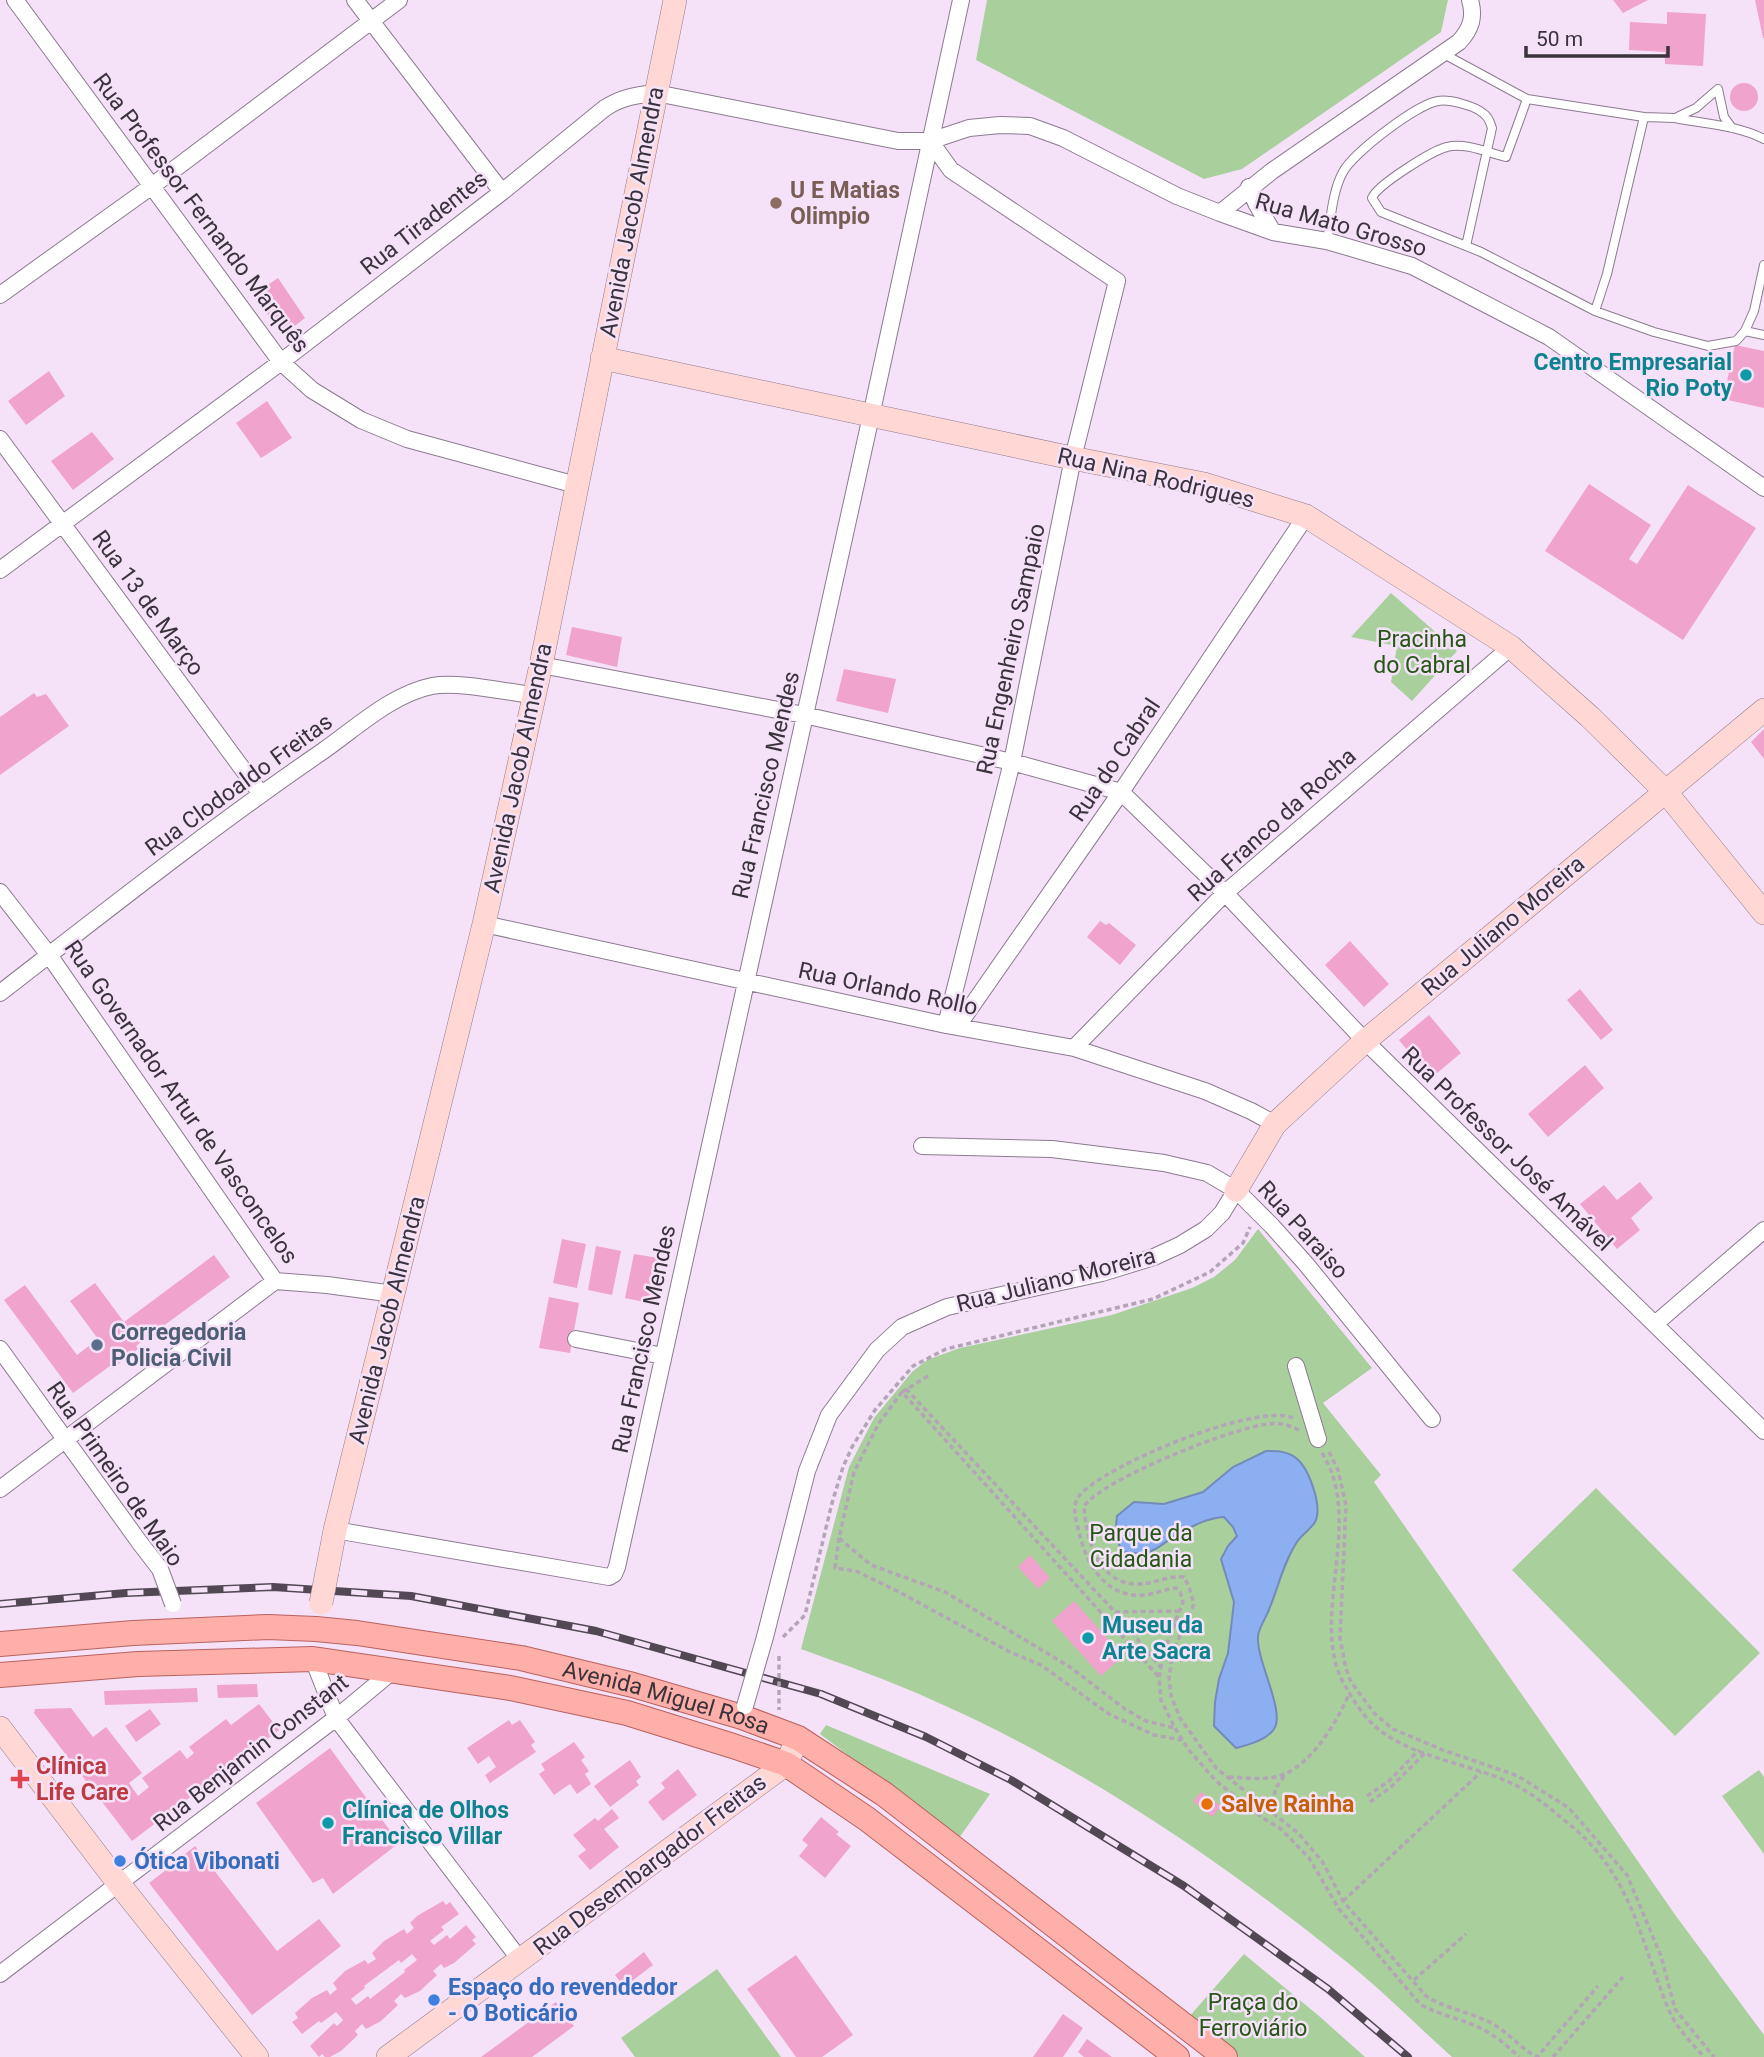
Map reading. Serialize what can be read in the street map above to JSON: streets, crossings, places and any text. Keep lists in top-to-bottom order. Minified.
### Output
{"streets":{"main road":["Avenida Miguel Rosa"],"street":["Avenida Jacob Almendra","Rua Professor Fernando Marquês","Rua Tiradentes","Rua Mato Grosso","Rua Nina Rodrigues","Rua 13 de Março","Rua Engenheiro Sampaio","Rua do Cabral","Rua Clodoaldo Freitas","Rua Francisco Mendes","Rua Franco da Rocha","Rua Juliano Moreira","Rua Orlando Rollo","Rua Governador Artur de Vasconcelos","Rua Professor José Amável","Rua Paraiso","Rua Primeiro de Maio","Rua Benjamin Constant","Rua Desembargador Freitas"]},"crossings":[["Avenida Jacob Almendra","Rua Professor Fernando Marquês"],["Avenida Jacob Almendra","Rua Tiradentes"],["Avenida Jacob Almendra","Rua Nina Rodrigues"],["Avenida Jacob Almendra","Rua Clodoaldo Freitas"],["Avenida Jacob Almendra","Rua Francisco Mendes"],["Avenida Jacob Almendra","Rua Orlando Rollo"],["Avenida Jacob Almendra","Rua Governador Artur de Vasconcelos"],["Avenida Jacob Almendra","Avenida Miguel Rosa"],["Rua Professor Fernando Marquês","Rua Tiradentes"],["Rua Tiradentes","Rua Mato Grosso"],["Rua Tiradentes","Rua 13 de Março"],["Rua Tiradentes","Rua Engenheiro Sampaio"],["Rua Tiradentes","Rua Francisco Mendes"],["Rua Mato Grosso","Rua Engenheiro Sampaio"],["Rua Mato Grosso","Rua Francisco Mendes"],["Rua Nina Rodrigues","Rua Engenheiro Sampaio"],["Rua Nina Rodrigues","Rua do Cabral"],["Rua Nina Rodrigues","Rua Francisco Mendes"],["Rua Nina Rodrigues","Rua Franco da Rocha"],["Rua Nina Rodrigues","Rua Juliano Moreira"],["Rua 13 de Março","Rua Clodoaldo Freitas"],["Rua Engenheiro Sampaio","Rua do Cabral"],["Rua Engenheiro Sampaio","Rua Francisco Mendes"],["Rua Engenheiro Sampaio","Rua Orlando Rollo"],["Rua do Cabral","Rua Orlando Rollo"],["Rua do Cabral","Rua Professor José Amável"],["Rua Clodoaldo Freitas","Rua Governador Artur de Vasconcelos"],["Rua Francisco Mendes","Rua Orlando Rollo"],["Rua Franco da Rocha","Rua Orlando Rollo"],["Rua Franco da Rocha","Rua Professor José Amável"],["Rua Juliano Moreira","Rua Orlando Rollo"],["Rua Juliano Moreira","Rua Professor José Amável"],["Rua Juliano Moreira","Rua Paraiso"],["Rua Juliano Moreira","Avenida Miguel Rosa"],["Rua Primeiro de Maio","Avenida Miguel Rosa"],["Avenida Miguel Rosa","Rua Benjamin Constant"],["Avenida Miguel Rosa","Rua Desembargador Freitas"]],"parks":["Pracinha do Cabral","Parque da Cidadania","Praça do Ferroviário"],"places":{"other":["U E Matias Olimpio","Centro Empresarial Rio Poty","Corregedoria Policia Civil","Museu da Arte Sacra","Salve Rainha","Clínica de Olhos Francisco Villar","Ótica Vibonati","Espaço do revendedor - O Boticário"],"health":["Clínica Life Care"]},"scale_bar":"50 m"}
